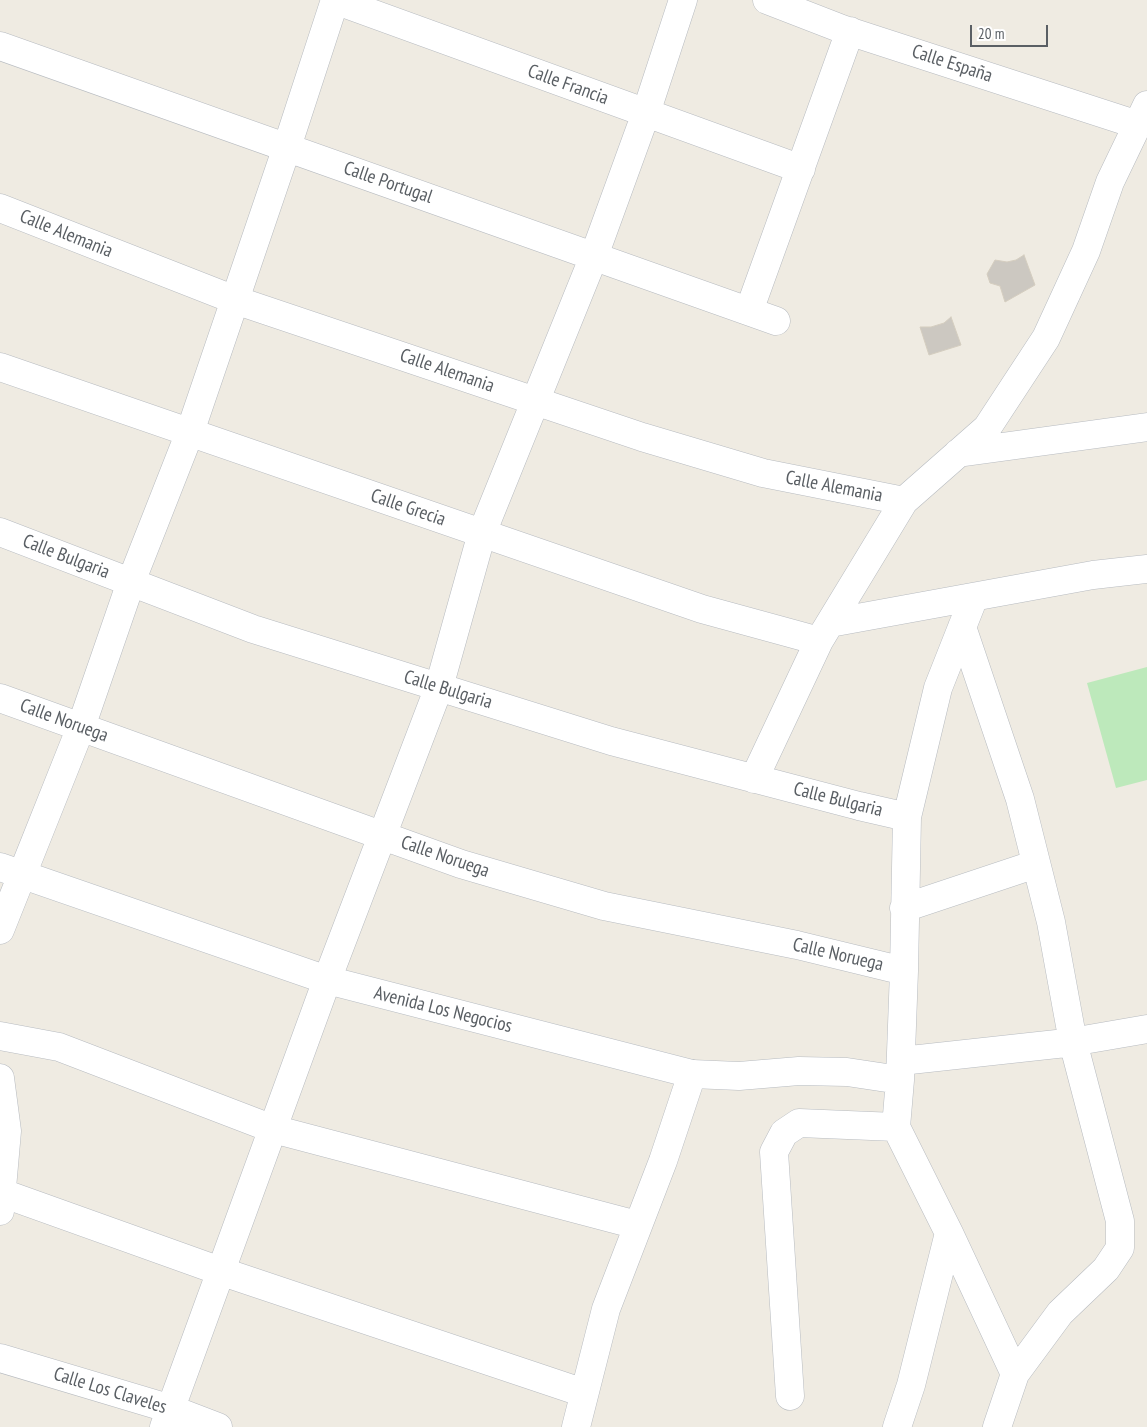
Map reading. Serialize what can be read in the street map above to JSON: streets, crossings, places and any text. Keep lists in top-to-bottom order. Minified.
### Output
{"streets":{"street":["Calle España","Calle Francia","Calle Portugal","Calle Alemania","Calle Grecia","Calle Bulgaria","Calle Noruega","Avenida Los Negocios","Calle Los Claveles"]},"scale_bar":"20 m"}
